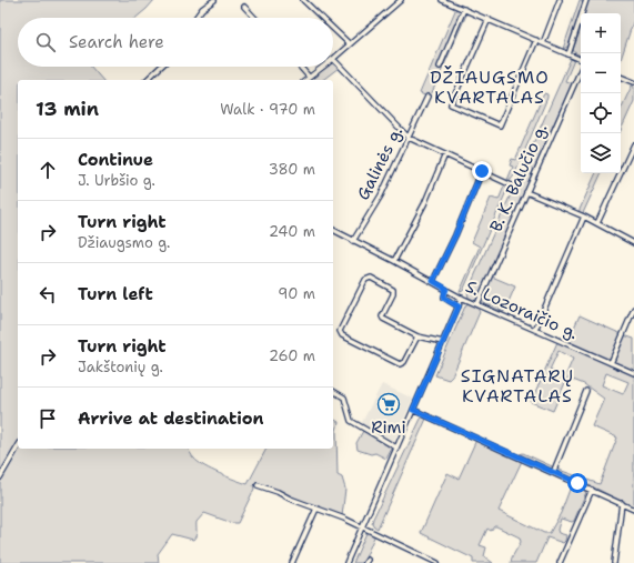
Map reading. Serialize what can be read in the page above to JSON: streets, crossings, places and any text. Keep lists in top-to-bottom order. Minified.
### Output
{"streets":{"street":["Galinės g.","B. K. Balučio g.","S. Lozoraičio g."]},"crossings":[["Galinės g.","S. Lozoraičio g."],["B. K. Balučio g.","S. Lozoraičio g."]],"districts":["DŽIAUGSMO KVARTALAS","SIGNATARŲ KVARTALAS"],"places":{"supermarket":["Rimi"]},"page":{"map_buttons":["+","−"],"search":"Search here","heading":["13 min","Walk · 970 m"],"list":[["Continue","J. Urbšio g.","380 m"],["Turn right","Džiaugsmo g.","240 m"],["Turn left","90 m"],["Turn right","Jakštonių g.","260 m"],"Arrive at destination"]}}
